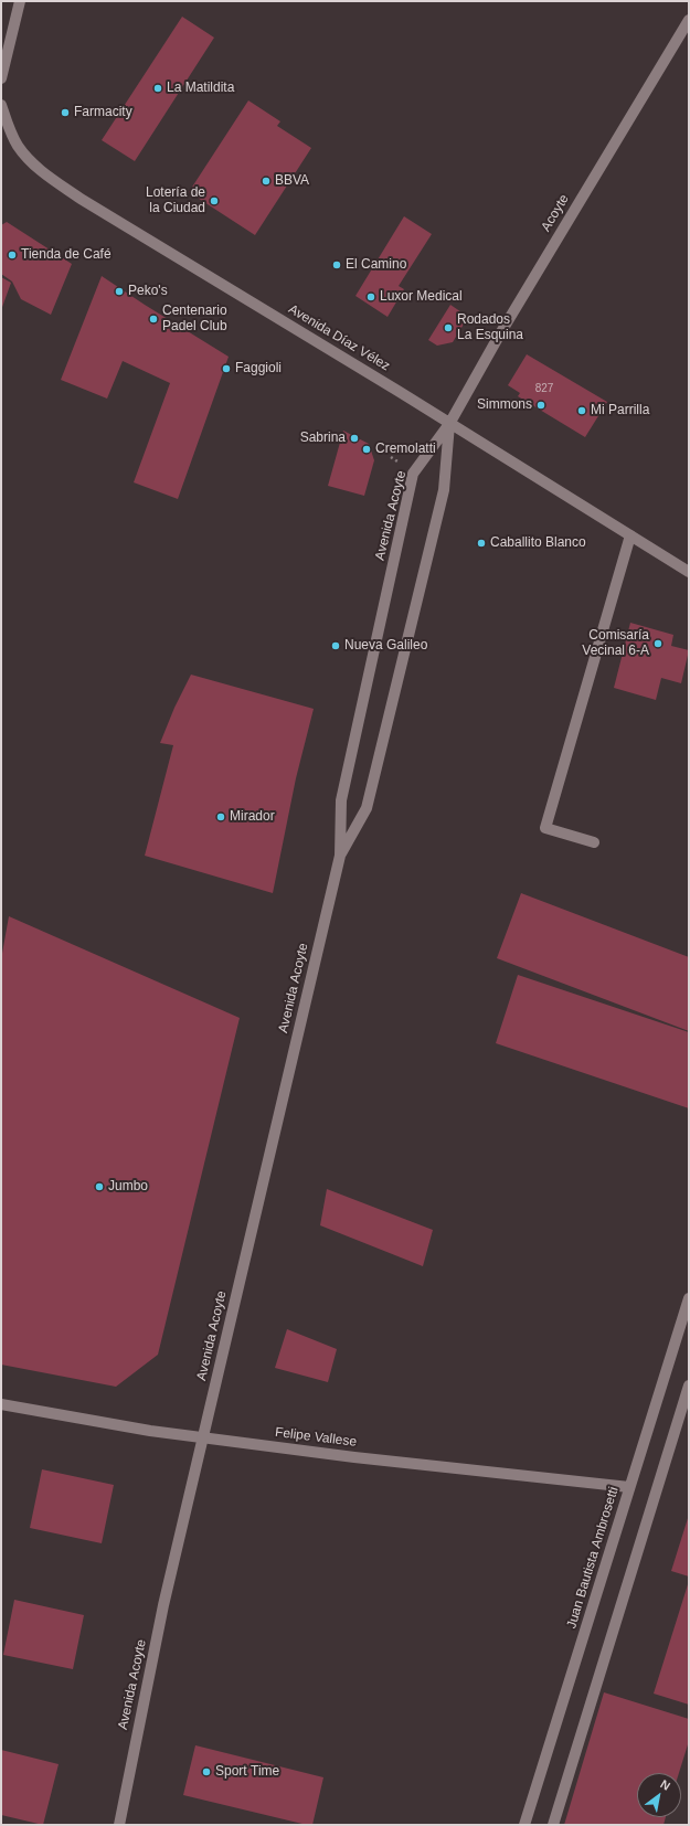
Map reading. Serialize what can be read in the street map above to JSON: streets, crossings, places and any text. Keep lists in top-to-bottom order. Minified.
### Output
{"streets":{"main road":["Acoyte","Avenida Díaz Vélez","Avenida Acoyte","Felipe Vallese","Juan Bautista Ambrosetti"]},"crossings":[["Acoyte","Avenida Díaz Vélez"],["Acoyte","Avenida Acoyte"],["Avenida Díaz Vélez","Avenida Acoyte"],["Avenida Acoyte","Felipe Vallese"],["Felipe Vallese","Juan Bautista Ambrosetti"]],"places":["La Matildita","Farmacity","BBVA","Lotería de la Ciudad","Tienda de Café","El Camino","Peko's","Luxor Medical","Centenario Padel Club","Rodados La Esquina","Faggioli","Simmons","Mi Parrilla","Sabrina","Cremolatti","Caballito Blanco","Comisaría Vecinal 6-A","Nueva Galileo","Mirador","Jumbo","Sport Time"],"house_numbers":["827"],"north":"top right"}
